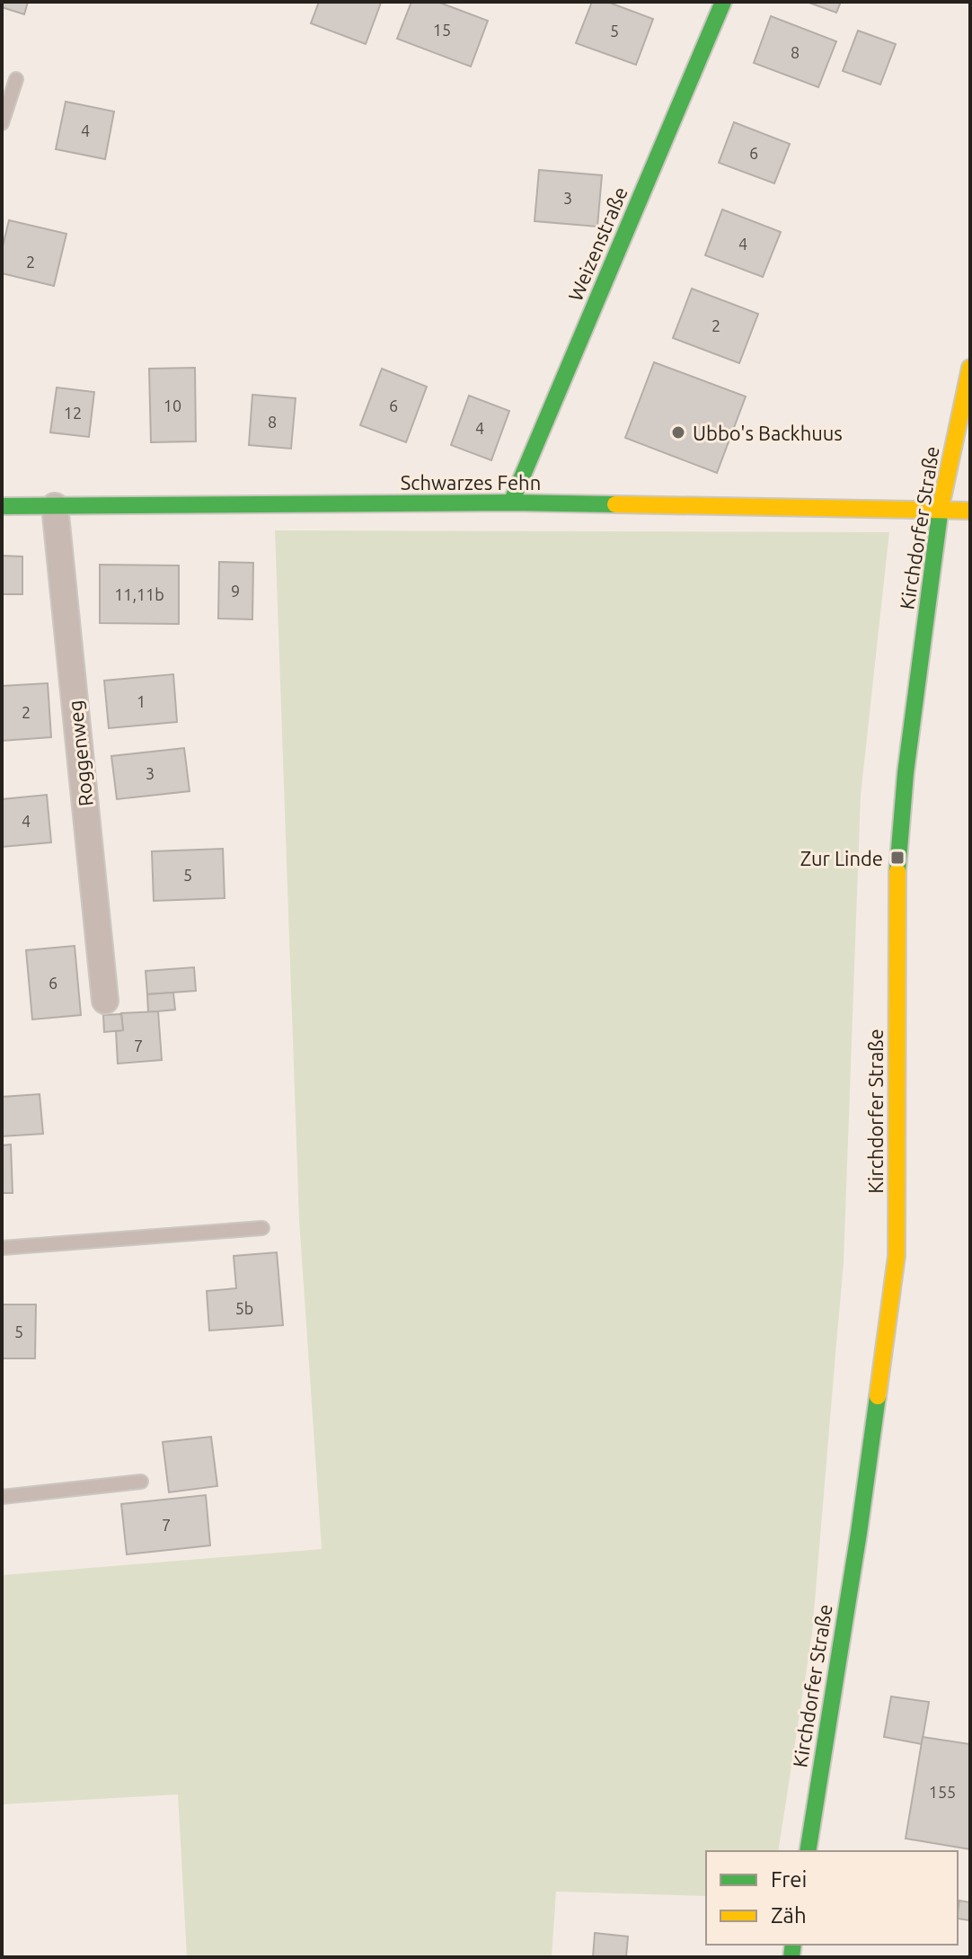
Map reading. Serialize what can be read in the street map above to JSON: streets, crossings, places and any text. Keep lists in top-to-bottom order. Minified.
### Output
{"streets":{"street":["Weizenstraße","Schwarzes Fehn","Kirchdorfer Straße","Roggenweg"]},"crossings":[["Weizenstraße","Schwarzes Fehn"],["Schwarzes Fehn","Kirchdorfer Straße"],["Schwarzes Fehn","Roggenweg"]],"places":{"other":["Ubbo's Backhuus"],"transit":["Zur Linde"]},"house_numbers":["15","5","8","4","6","3","4","2","2","10","6","12","8","4","9","11,11b","1","2","3","4","5","6","7","5b","5","7","155"],"legend":["Frei","Zäh"]}
